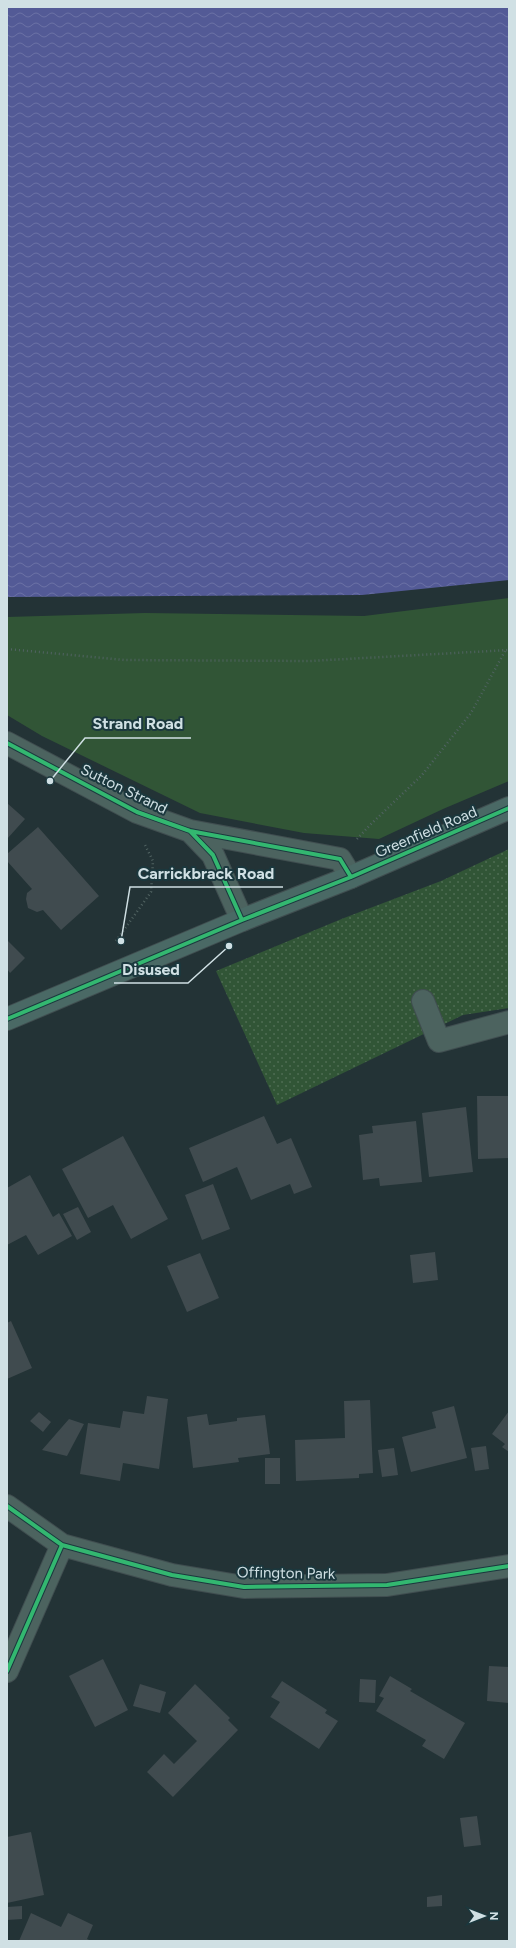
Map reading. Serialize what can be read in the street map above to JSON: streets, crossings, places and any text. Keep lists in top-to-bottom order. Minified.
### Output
{"streets":{"main road":["Greenfield Road"],"street":["Sutton Strand","Offington Park"]},"crossings":[["Sutton Strand","Greenfield Road"]],"places":["Strand Road","Carrickbrack Road","Disused"],"north":"right"}
